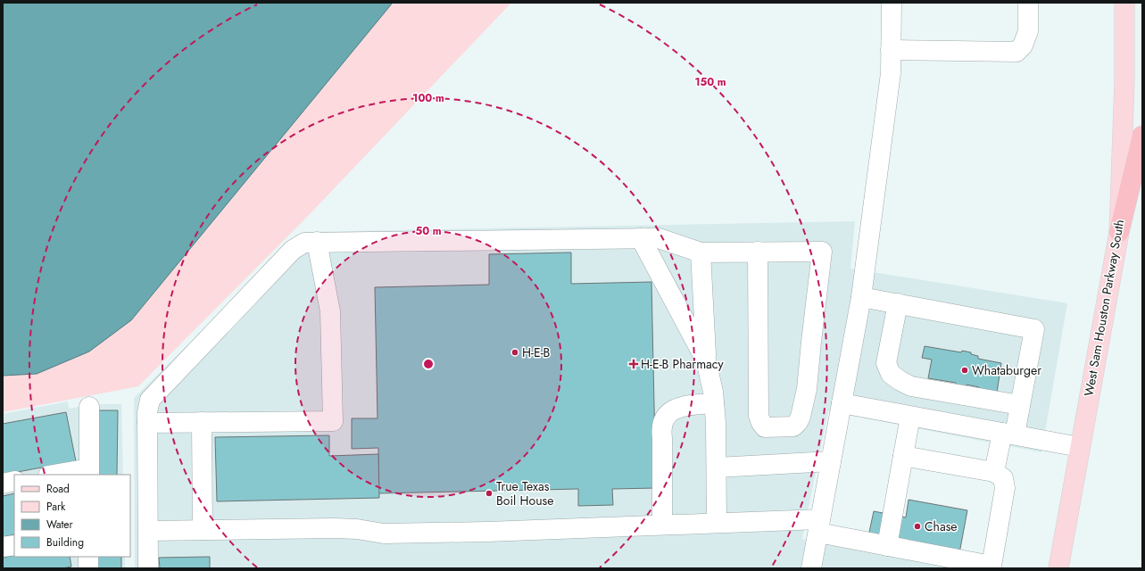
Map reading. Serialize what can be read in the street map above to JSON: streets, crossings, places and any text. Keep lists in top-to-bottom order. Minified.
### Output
{"streets":{"main road":["West Sam Houston Parkway South"]},"places":{"other":["H-E-B","Whataburger","True Texas Boil House","Chase"],"health":["H-E-B Pharmacy"]},"legend":["Road","Park","Water","Building"],"rings":["150 m","100 m","50 m"]}
